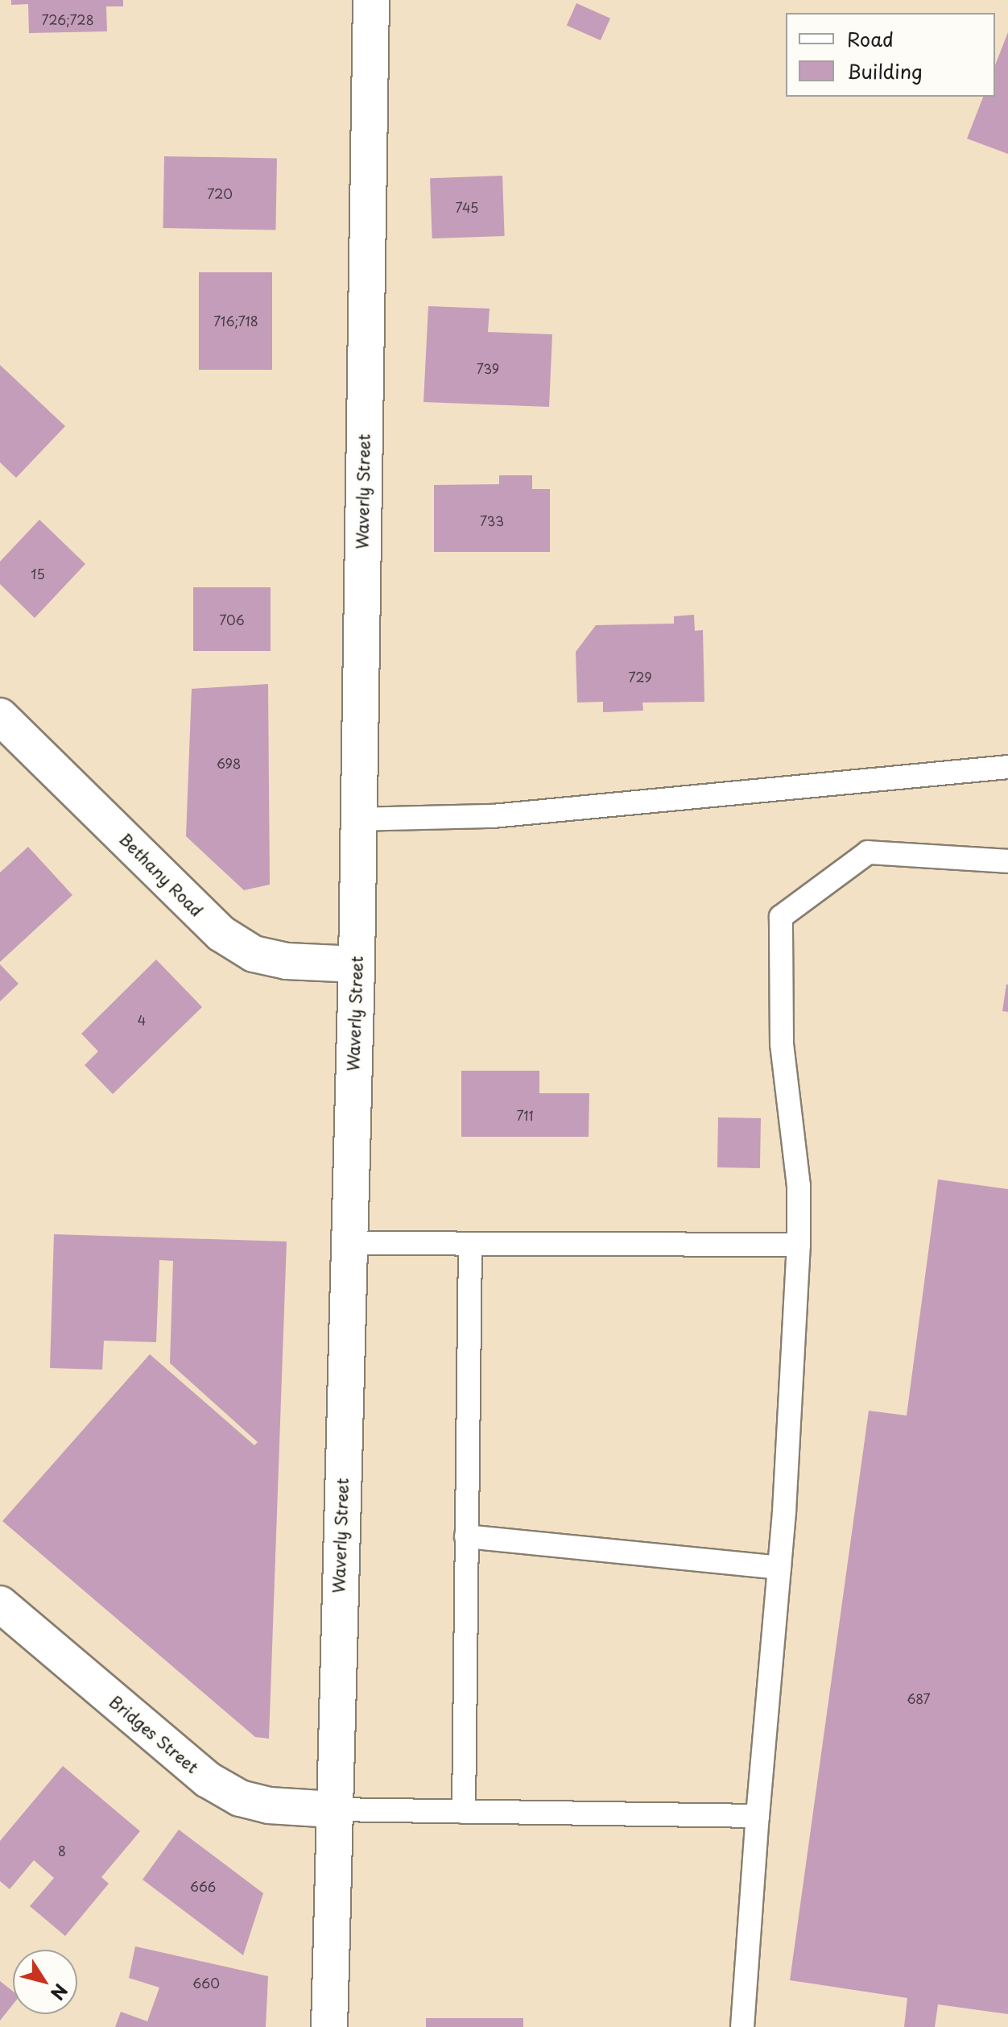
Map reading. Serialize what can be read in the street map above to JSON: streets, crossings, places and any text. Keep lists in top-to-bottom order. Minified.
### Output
{"streets":{"main road":["Waverly Street","Bethany Road","Bridges Street"]},"crossings":[["Waverly Street","Bethany Road"],["Waverly Street","Bridges Street"]],"house_numbers":["726;728","720","745","716;718","739","733","15","706","729","698","4","711","687","8","666","660"],"legend":["Road","Building"],"north":"bottom right"}
